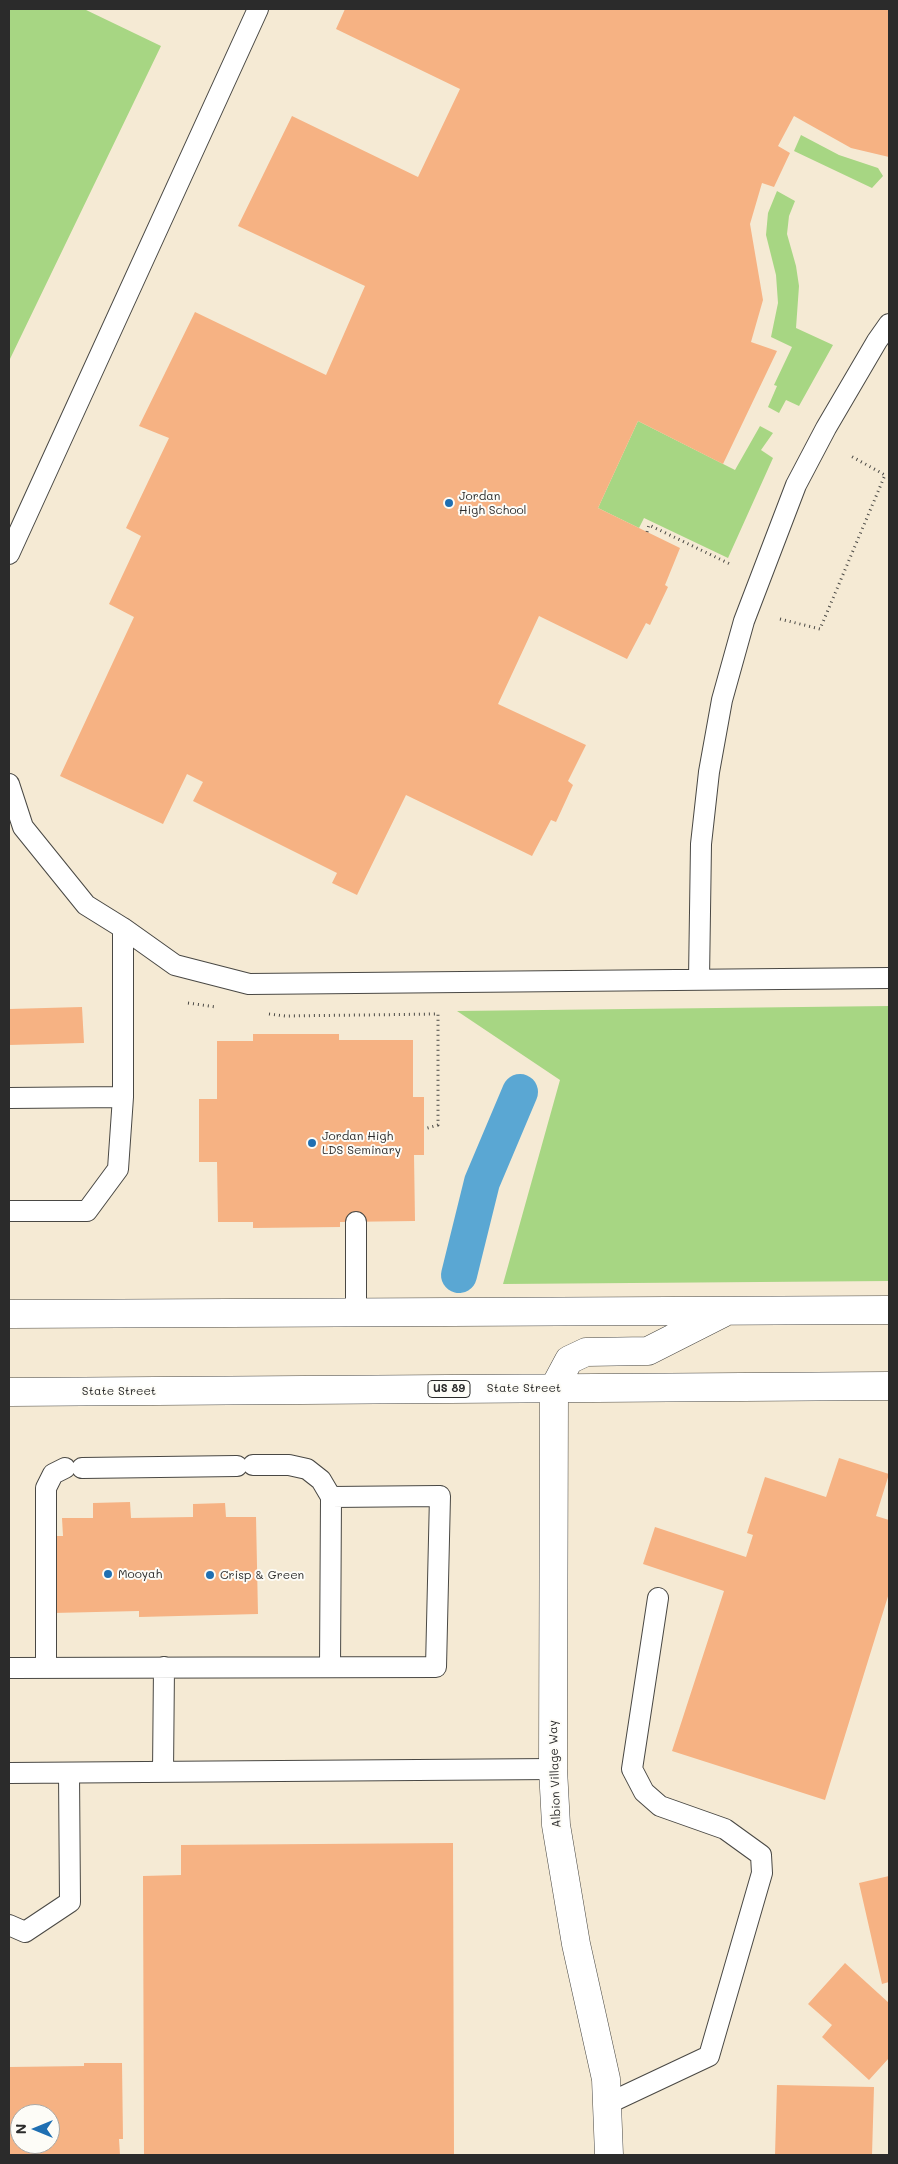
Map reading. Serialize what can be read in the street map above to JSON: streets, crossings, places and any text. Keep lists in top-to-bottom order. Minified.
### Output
{"streets":{"main road":["State Street","US 89","Albion Village Way"]},"crossings":[["State Street","Albion Village Way"]],"places":["Jordan High School","Jordan High LDS Seminary","Mooyah","Crisp & Green"],"north":"left"}
